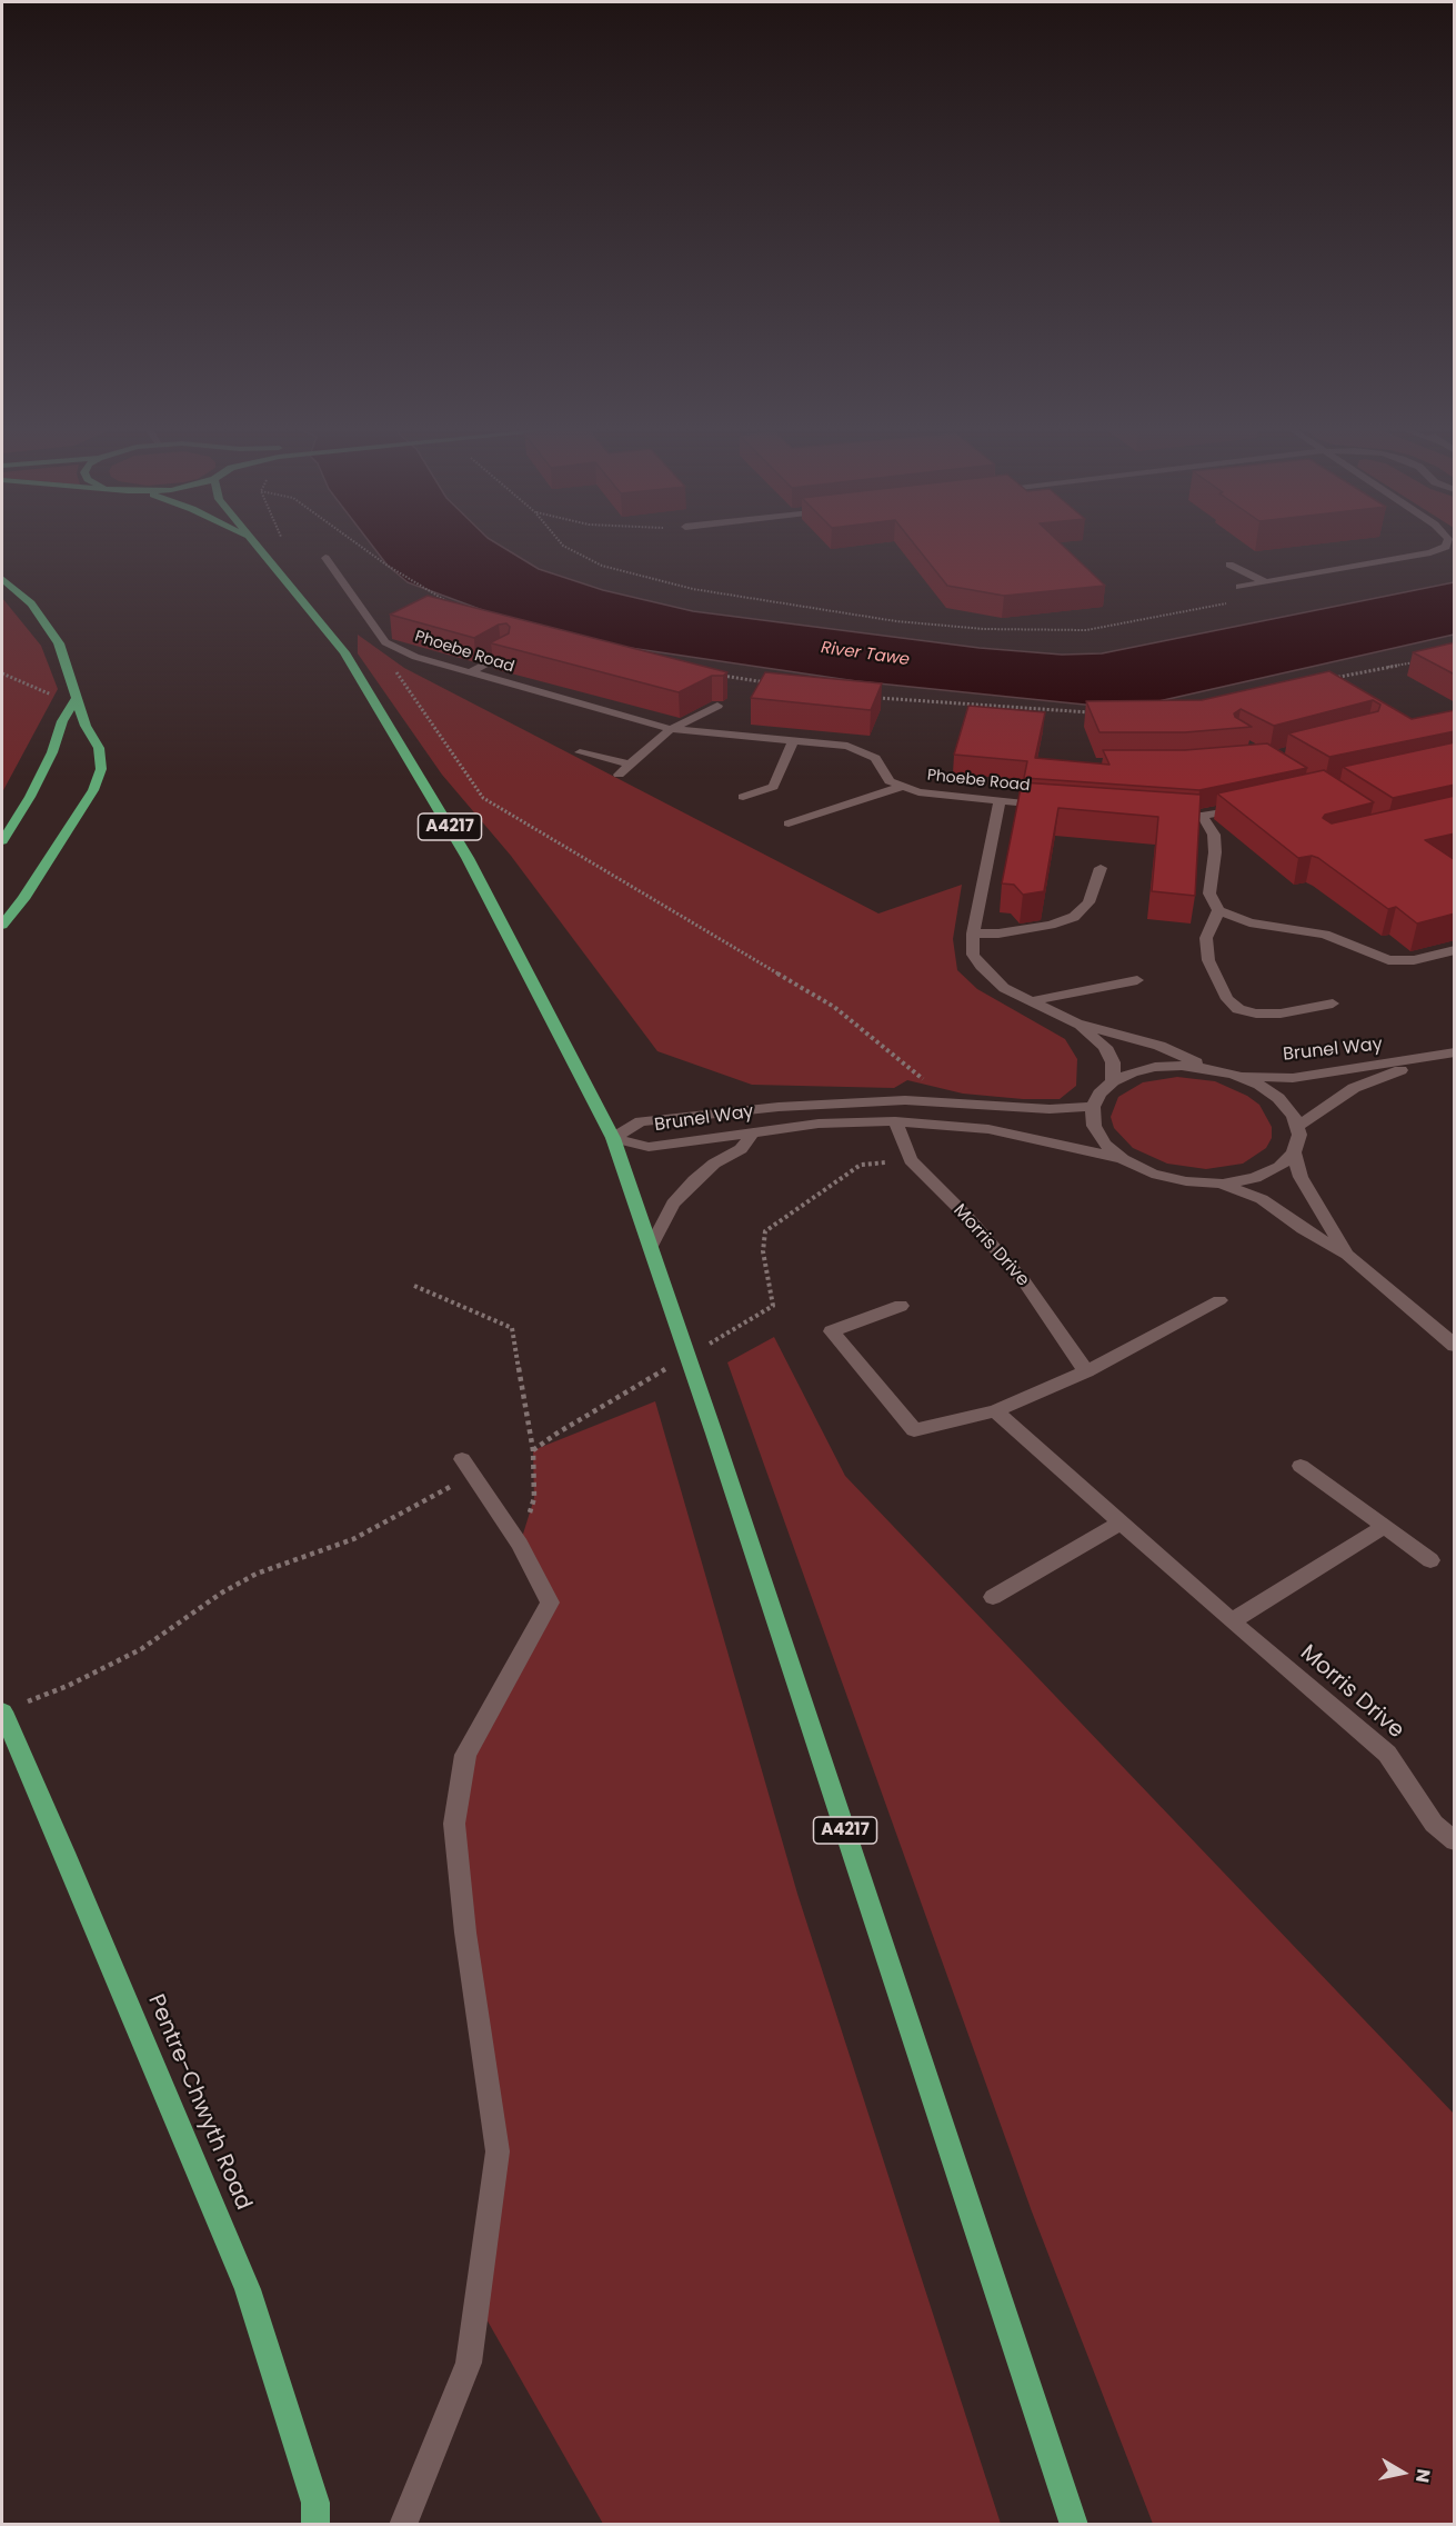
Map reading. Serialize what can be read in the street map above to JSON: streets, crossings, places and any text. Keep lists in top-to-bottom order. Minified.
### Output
{"streets":{"main road":["A4217","Pentre-Chwyth Road"],"street":["Phoebe Road","Brunel Way","Morris Drive"]},"crossings":[["A4217","Brunel Way"],["Brunel Way","Morris Drive"]],"water":["River Tawe"],"north":"right"}
